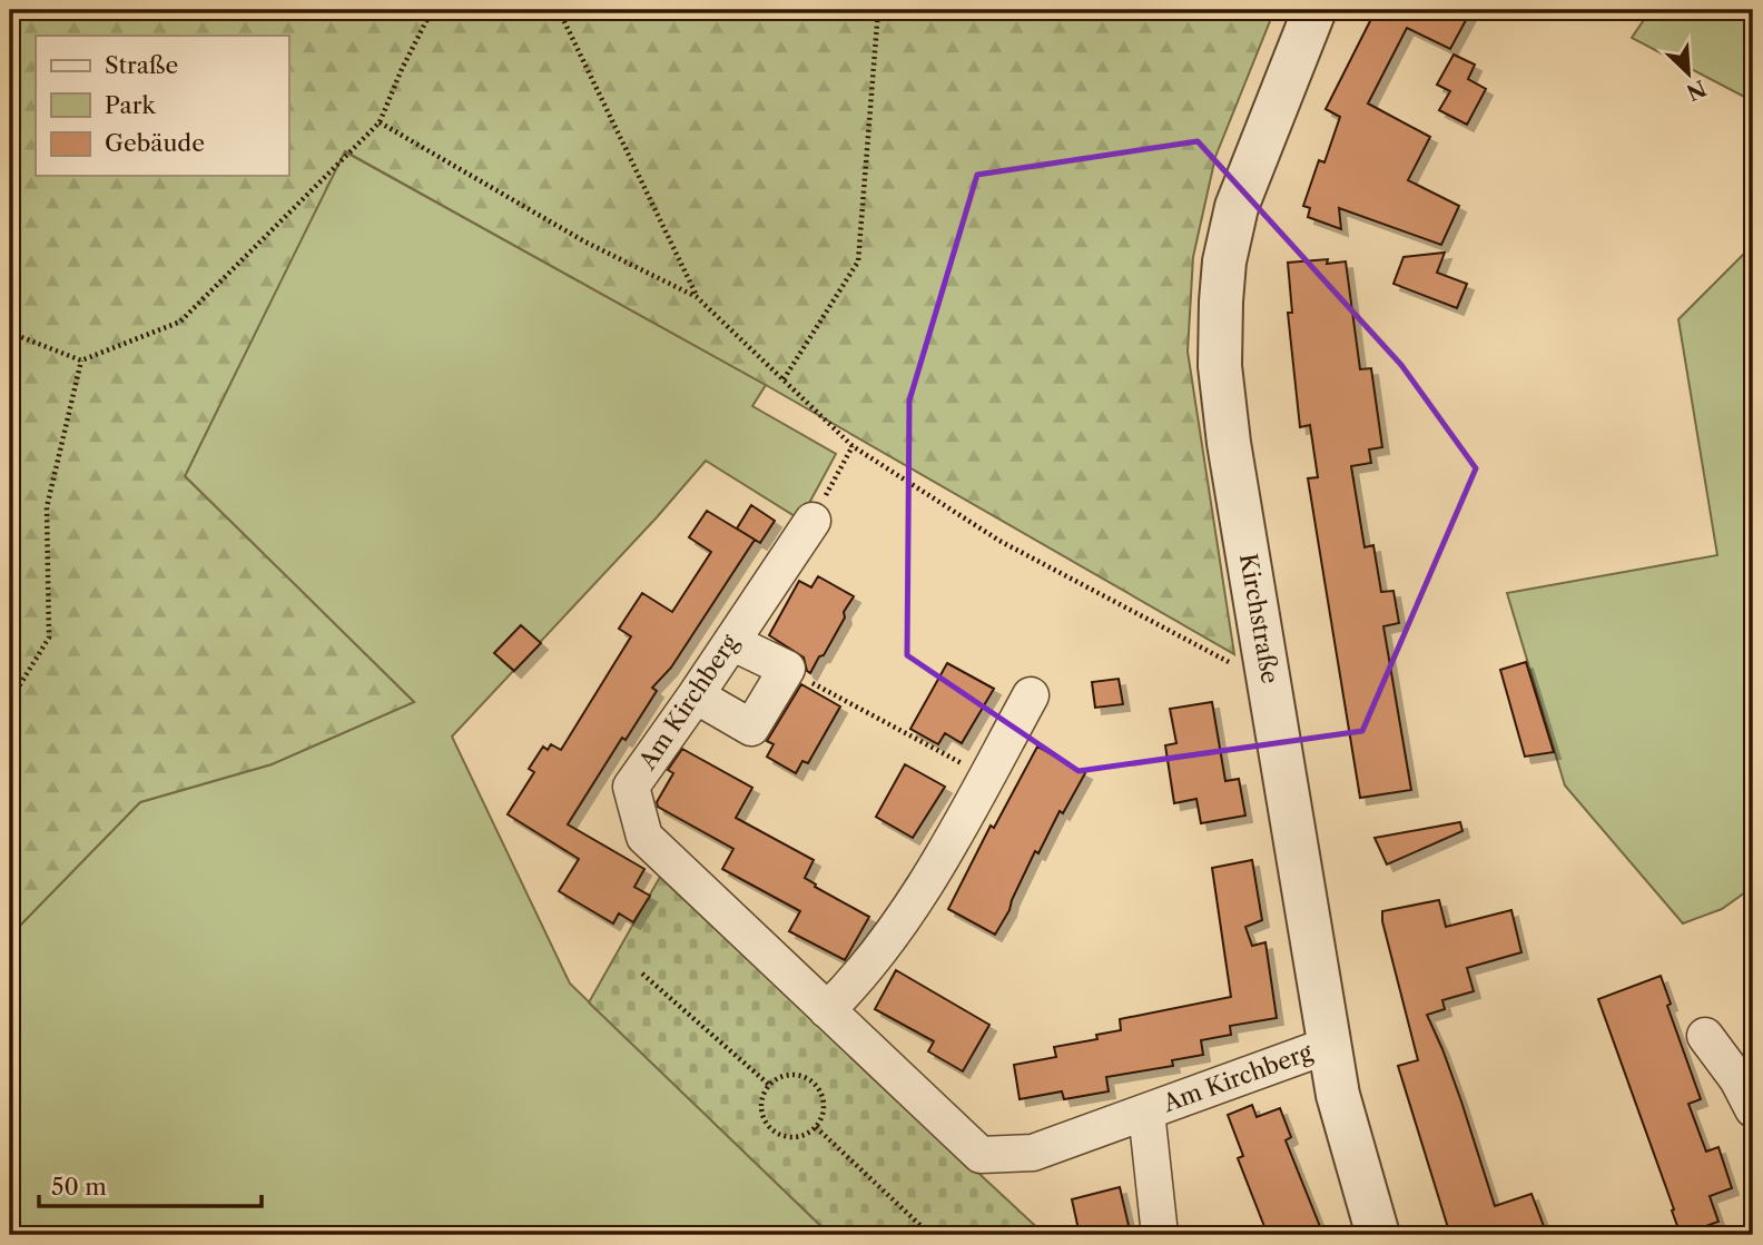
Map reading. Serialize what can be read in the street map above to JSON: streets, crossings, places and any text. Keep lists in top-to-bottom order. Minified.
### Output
{"streets":{"street":["Kirchstraße","Am Kirchberg"]},"crossings":[["Kirchstraße","Am Kirchberg"]],"legend":["Straße","Park","Gebäude"],"scale_bar":"50 m","north":"bottom right"}
